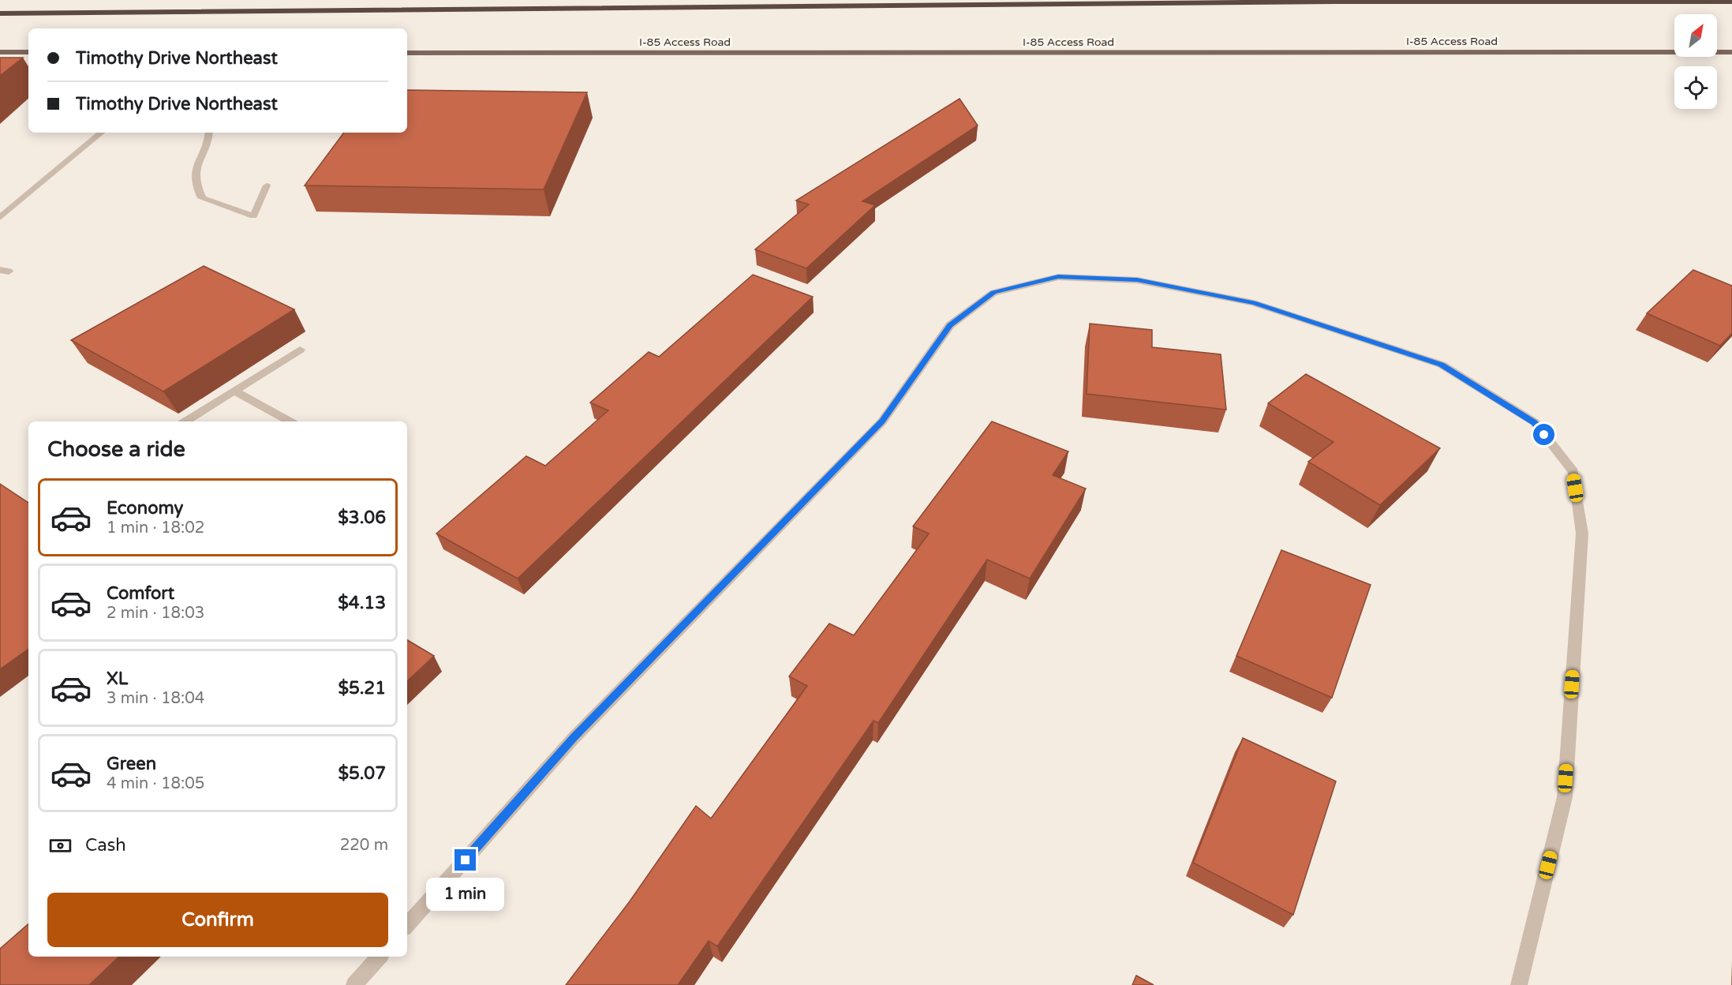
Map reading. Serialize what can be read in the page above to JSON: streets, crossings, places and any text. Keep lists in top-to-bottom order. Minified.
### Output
{"streets":{"main road":["I-85 Access Road"]},"north":"top right","page":{"banner":["Timothy Drive Northeast","Timothy Drive Northeast"],"heading":"Choose a ride","list":[{"name":"Economy","note":"1 min · 18:02","value":"$3.06"},{"name":"Comfort","note":"2 min · 18:03","value":"$4.13"},{"name":"XL","note":"3 min · 18:04","value":"$5.21"},{"name":"Green","note":"4 min · 18:05","value":"$5.07"}],"pay":["Cash","220 m"],"bubble":"1 min","buttons":"Confirm"}}
